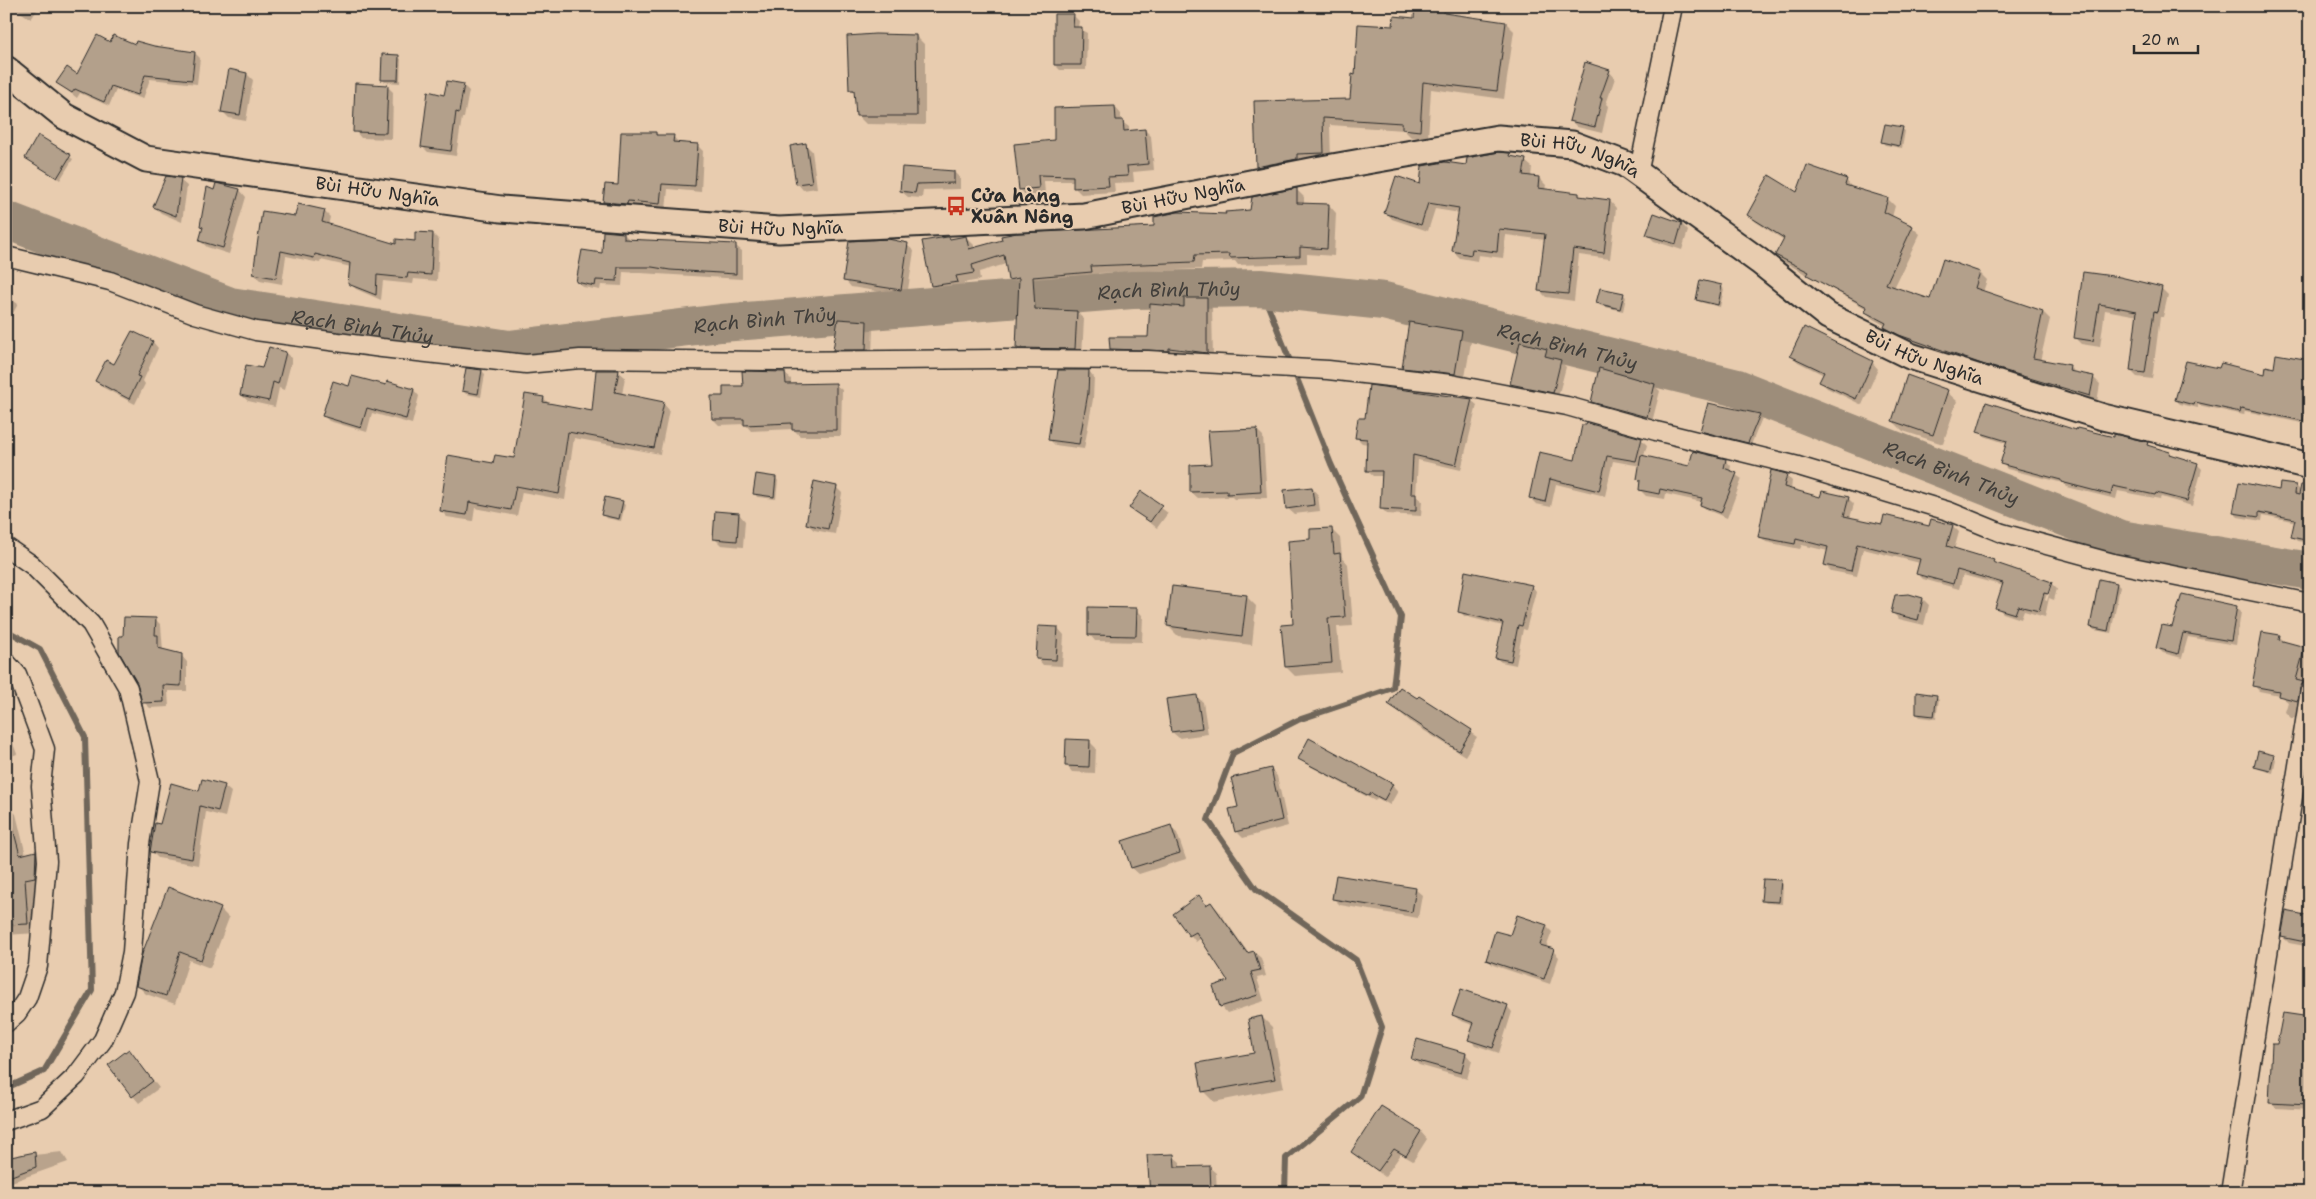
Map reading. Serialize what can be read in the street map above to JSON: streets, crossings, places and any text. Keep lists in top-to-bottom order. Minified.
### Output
{"streets":{"main road":["Bùi Hữu Nghĩa"]},"water":["Rạch Bình Thủy"],"places":{"bus stop":["Cửa hàng Xuân Nông"]},"scale_bar":"20 m"}
